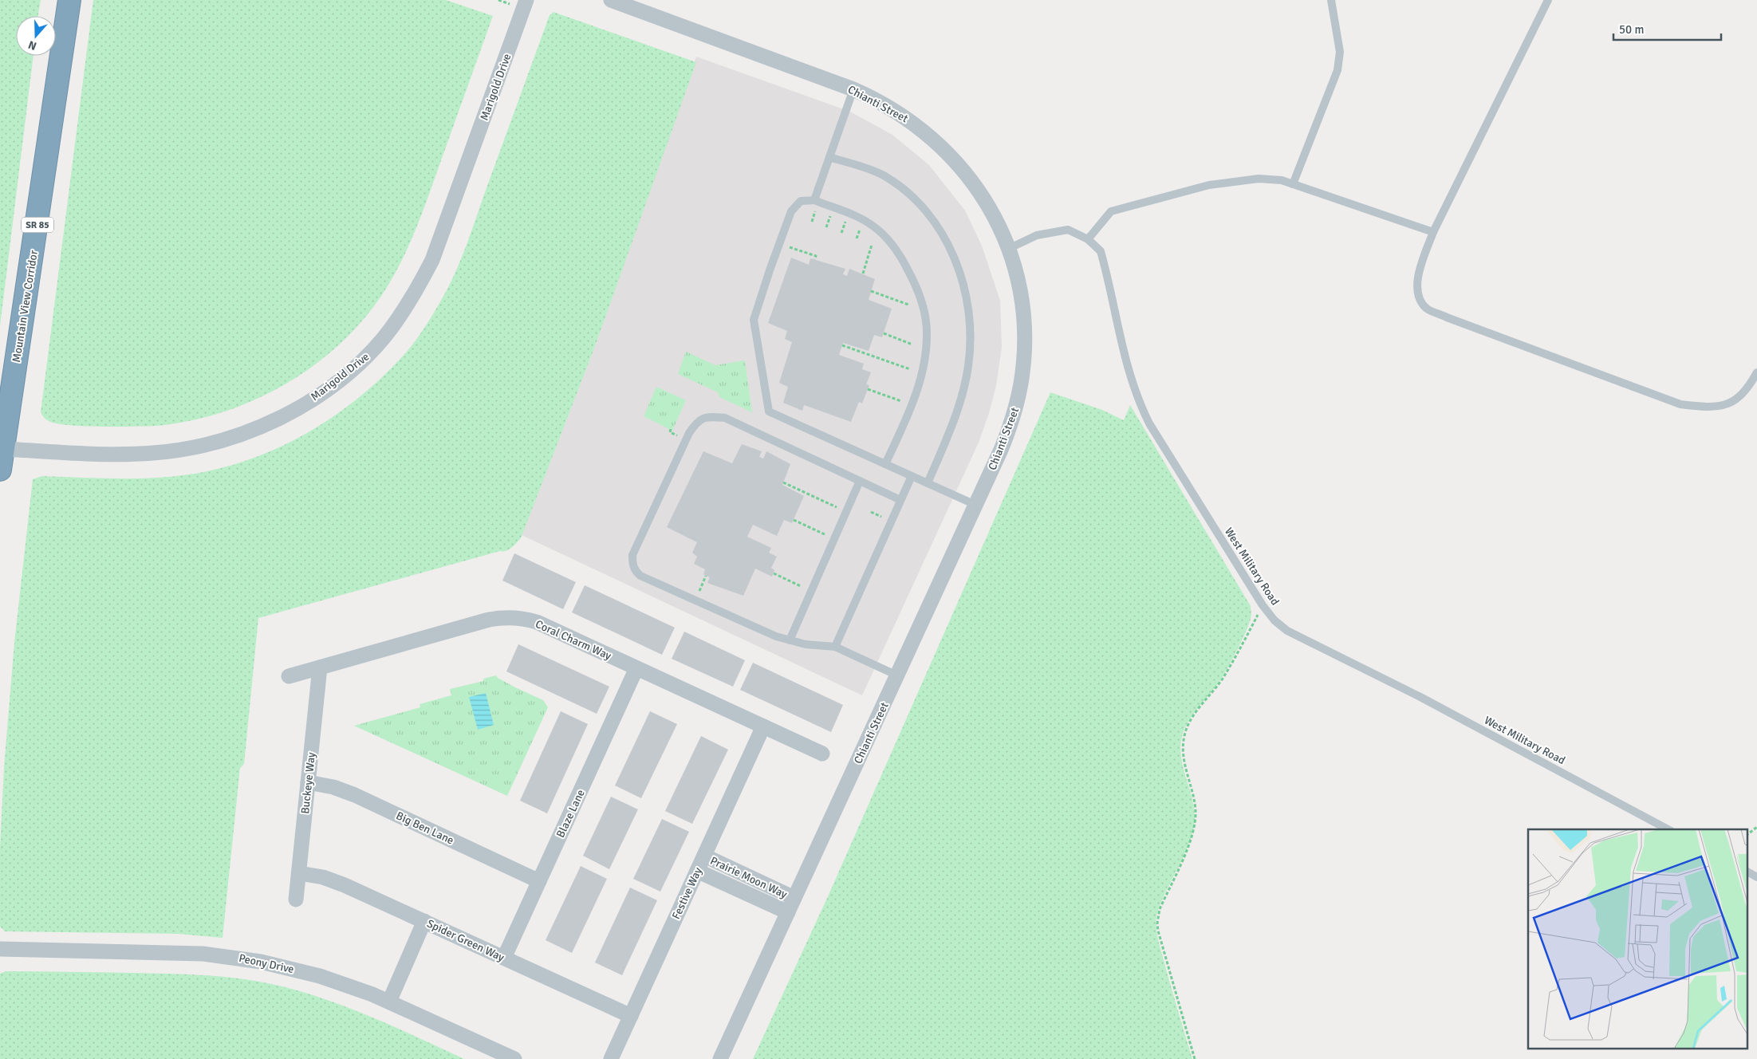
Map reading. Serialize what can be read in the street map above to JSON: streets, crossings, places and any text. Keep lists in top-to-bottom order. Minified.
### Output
{"streets":{"highway":["SR 85","Mountain View Corridor"],"street":["Marigold Drive","Chianti Street","Coral Charm Way","Buckeye Way","Blaze Lane","Big Ben Lane","Prairie Moon Way","Festive Way","Spider Green Way","Peony Drive"],"lane":["West Military Road"]},"crossings":[["Marigold Drive","Mountain View Corridor"],["Chianti Street","West Military Road"],["Chianti Street","Prairie Moon Way"],["Coral Charm Way","Buckeye Way"],["Coral Charm Way","Blaze Lane"],["Coral Charm Way","Festive Way"],["Buckeye Way","Big Ben Lane"],["Buckeye Way","Spider Green Way"],["Blaze Lane","Big Ben Lane"],["Blaze Lane","Spider Green Way"],["Prairie Moon Way","Festive Way"],["Festive Way","Spider Green Way"]],"scale_bar":"50 m","north":"bottom"}
